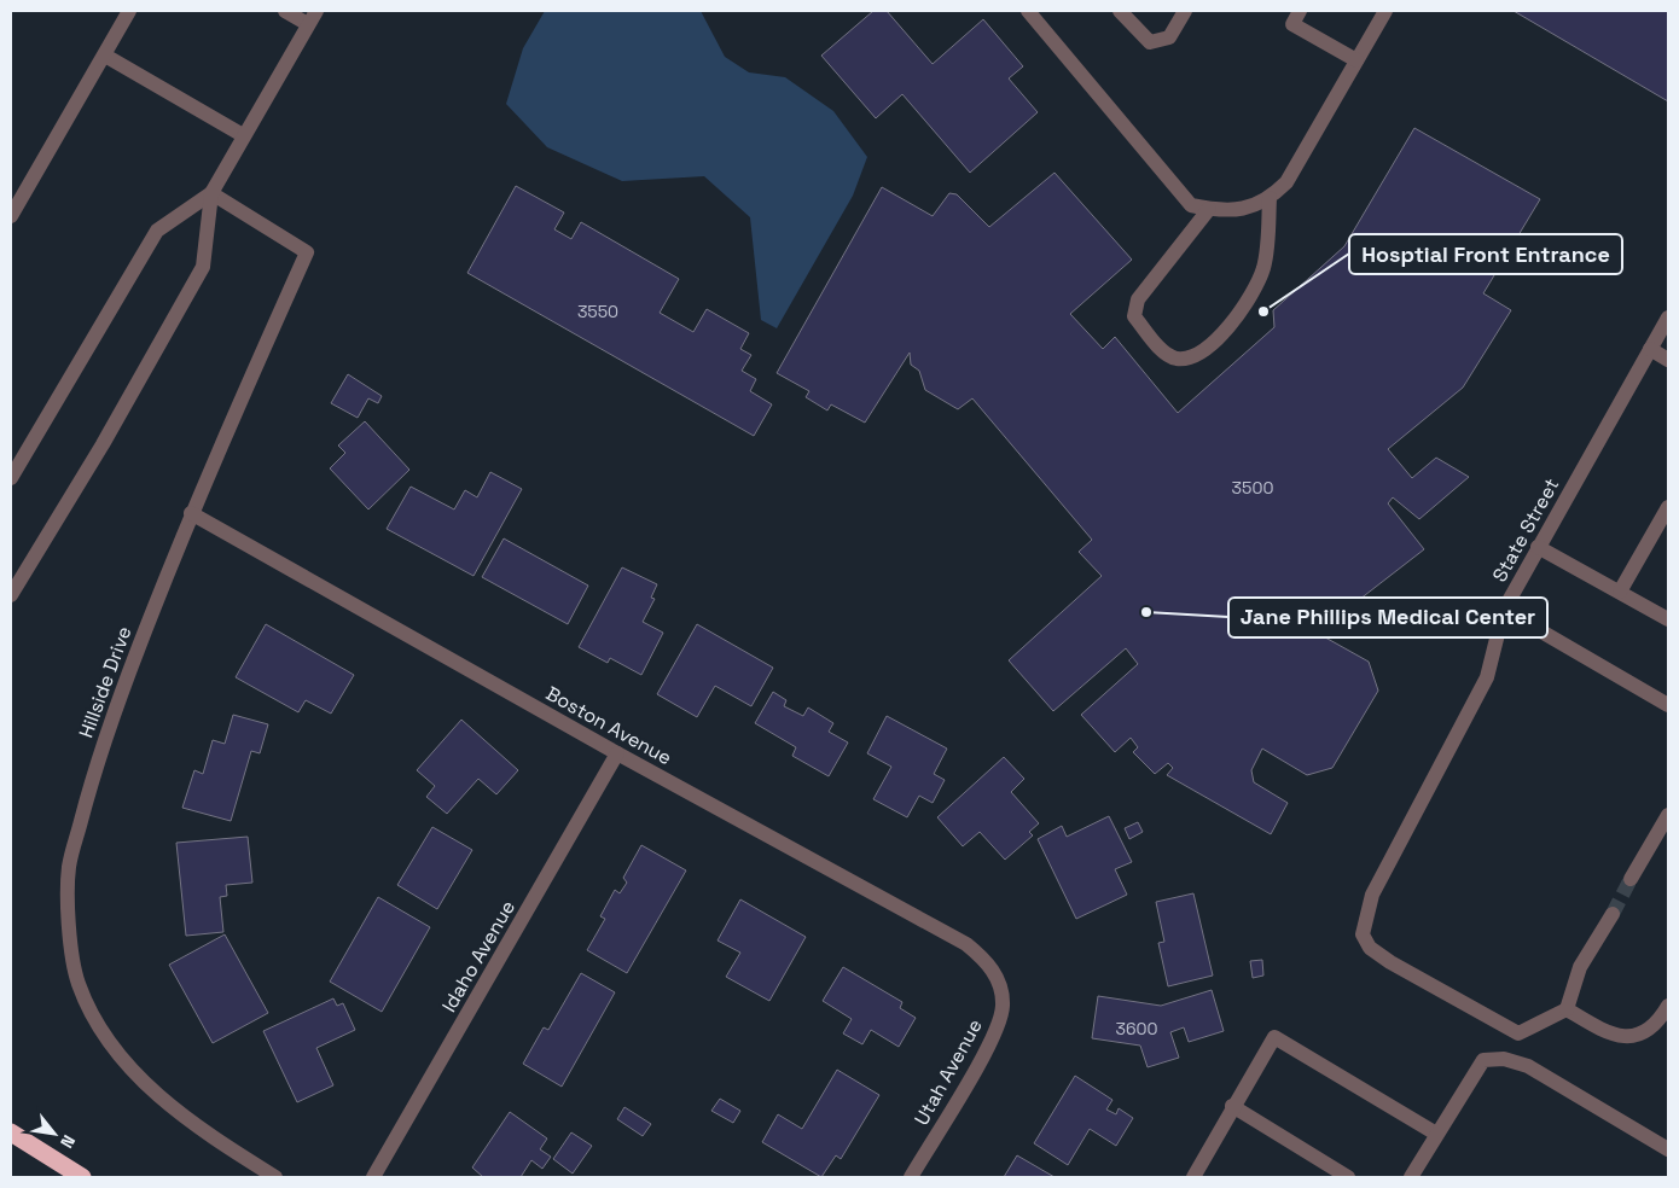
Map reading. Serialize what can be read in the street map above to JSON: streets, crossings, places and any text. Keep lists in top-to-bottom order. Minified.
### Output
{"streets":{"street":["State Street","Hillside Drive","Boston Avenue","Idaho Avenue","Utah Avenue"]},"crossings":[["Hillside Drive","Boston Avenue"],["Boston Avenue","Idaho Avenue"],["Boston Avenue","Utah Avenue"]],"places":["Hosptial Front Entrance","Jane Phillips Medical Center"],"house_numbers":["3550","3500","3600"],"north":"bottom right"}
